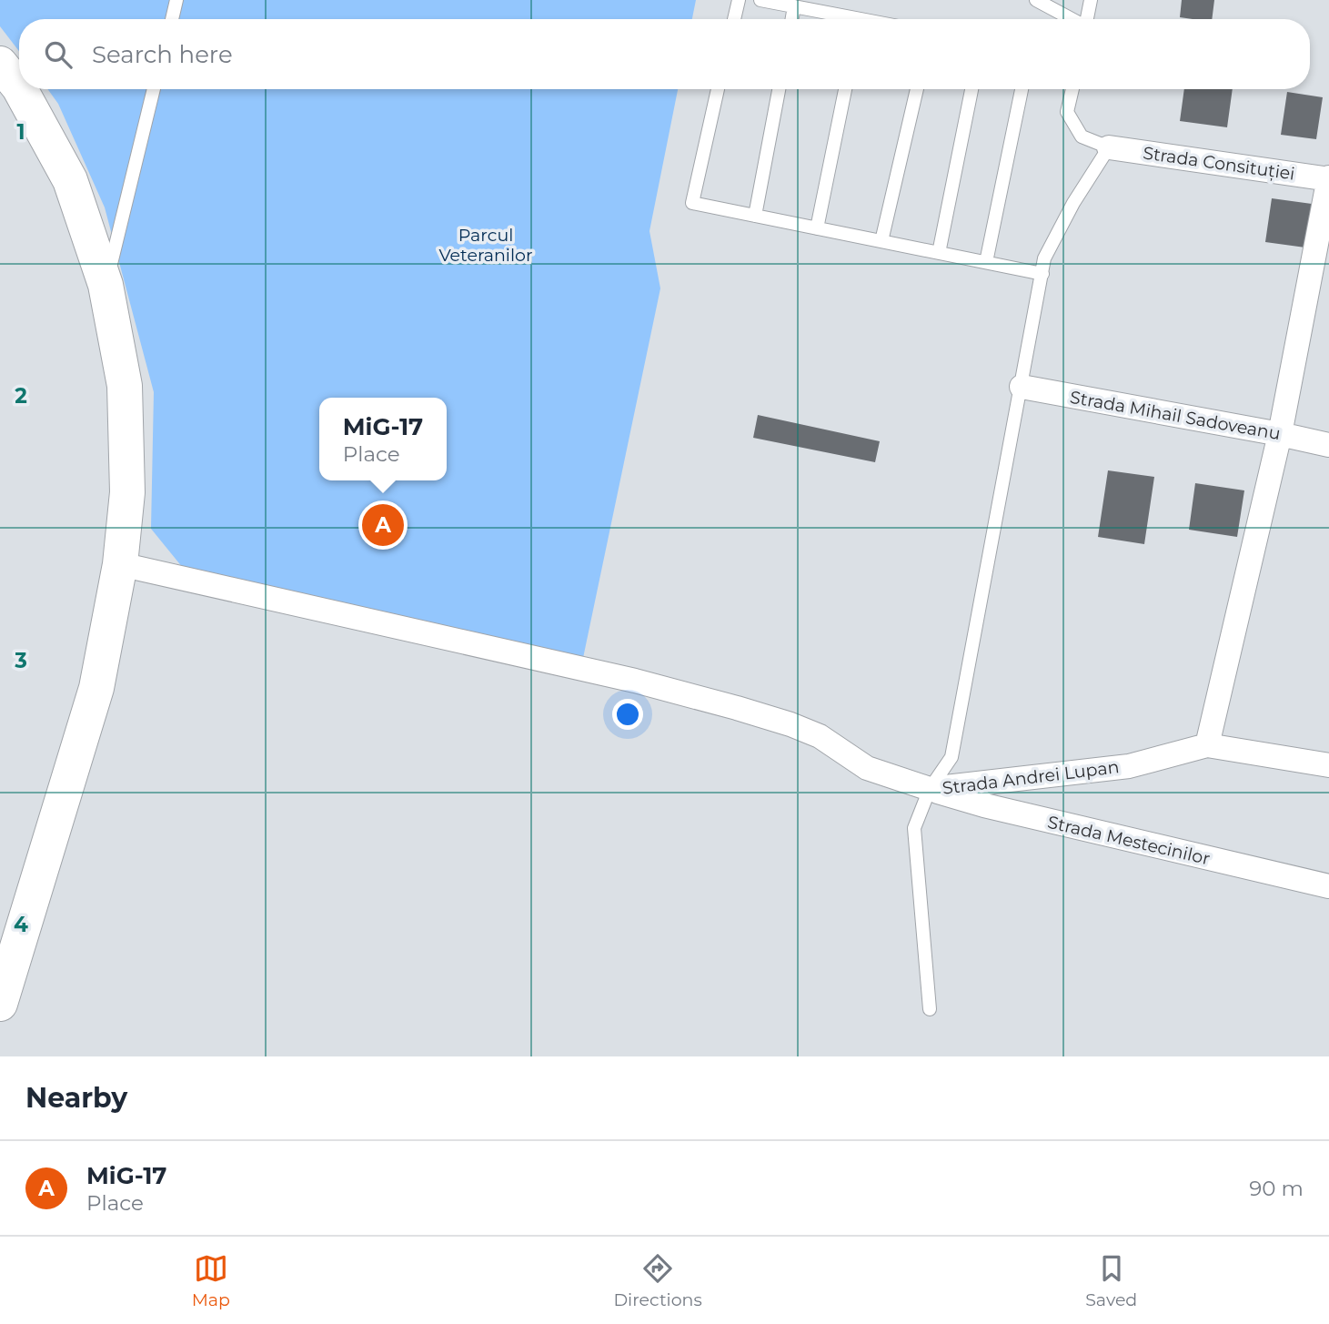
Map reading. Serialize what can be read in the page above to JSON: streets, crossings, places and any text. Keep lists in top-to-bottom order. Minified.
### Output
{"streets":{"street":["Strada Consituției","Strada Mihail Sadoveanu","Strada Andrei Lupan","Strada Mestecinilor"]},"crossings":[["Strada Andrei Lupan","Strada Mestecinilor"]],"parks":["Parcul Veteranilor"],"page":{"search":"Search here","popup":["MiG-17","Place"],"pins":"A","heading":"Nearby","list":[{"mark":"A","name":"MiG-17","note":"Place","value":"90 m"}],"nav":["Map","Directions","Saved"]},"grid":{"rows":["1","2","3","4"]}}
